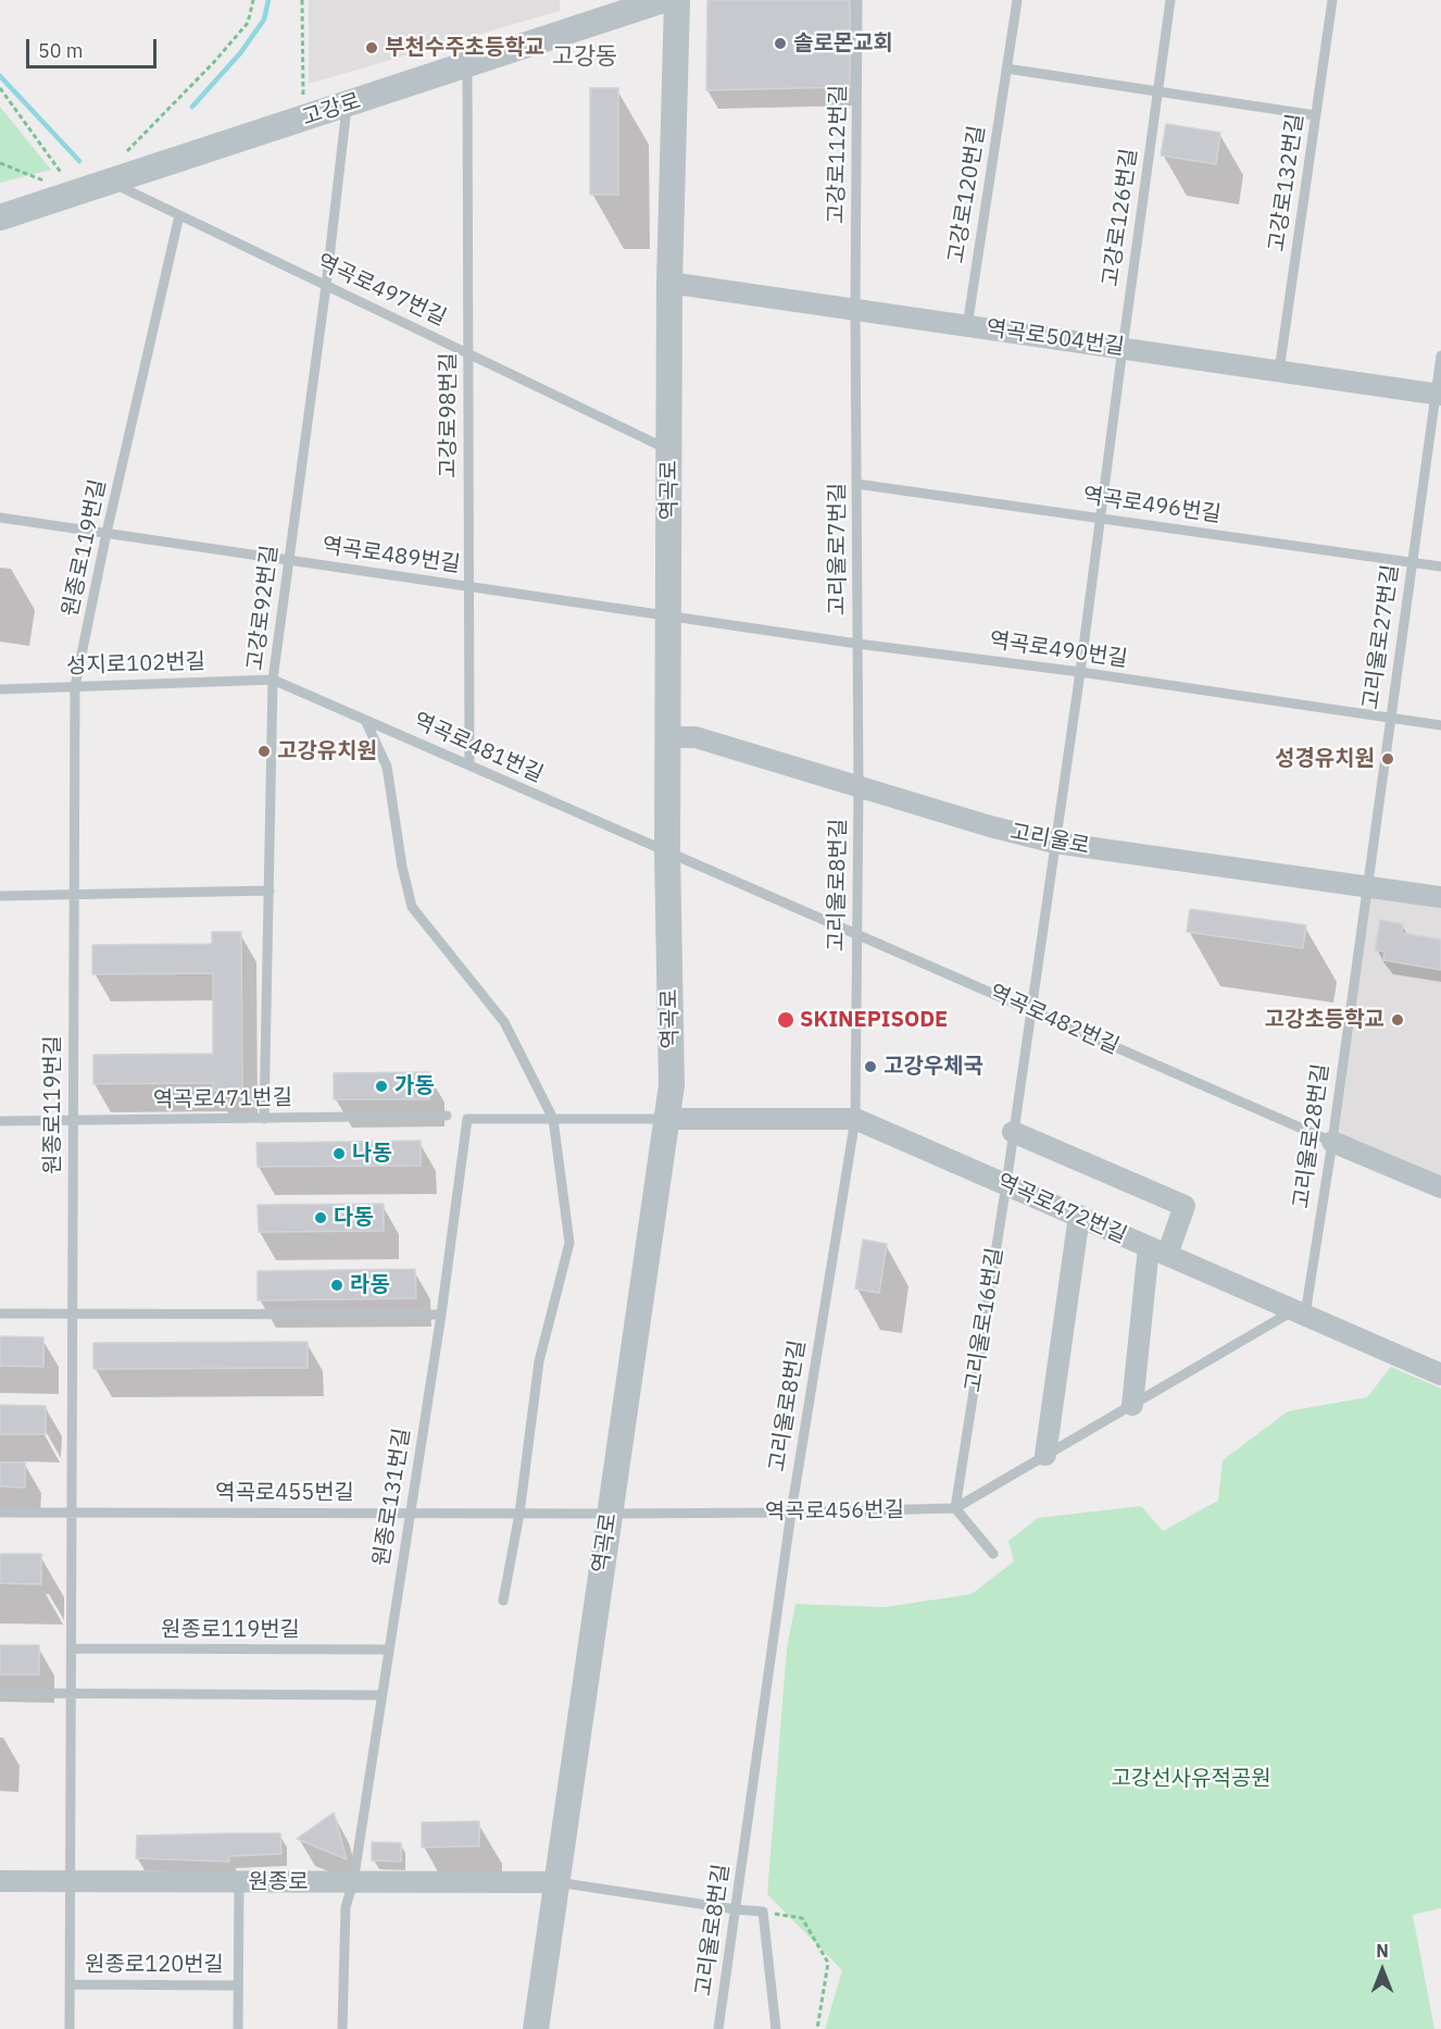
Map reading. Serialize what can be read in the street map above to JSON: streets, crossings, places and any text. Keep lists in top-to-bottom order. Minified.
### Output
{"streets":{"street":["고강로","역곡로504번길","역곡로","고리울로","역곡로482번길","역곡로472번길","원종로"],"lane":["고강로112번길","고강로132번길","고강로120번길","고강로126번길","역곡로497번길","고강로98번길","역곡로496번길","원종로119번길","고리울로7번길","역곡로489번길","고강로92번길","고리울로27번길","역곡로490번길","성지로102번길","역곡로481번길","고리울로8번길","역곡로471번길","고리울로28번길","고리울로16번길","역곡로455번길","원종로131번길","역곡로456번길","원종로120번길"]},"crossings":[["고강로","역곡로497번길"],["고강로","고강로98번길"],["고강로","고강로92번길"],["고강로112번길","역곡로504번길"],["고강로112번길","고리울로7번길"],["고강로132번길","역곡로504번길"],["고강로120번길","역곡로504번길"],["고강로126번길","역곡로504번길"],["고강로126번길","역곡로496번길"],["고강로126번길","역곡로490번길"],["고강로126번길","고리울로16번길"],["역곡로497번길","고강로98번길"],["역곡로497번길","역곡로"],["역곡로497번길","원종로119번길"],["역곡로497번길","고강로92번길"],["역곡로504번길","역곡로"],["역곡로504번길","고리울로7번길"],["역곡로504번길","고리울로27번길"],["고강로98번길","역곡로489번길"],["고강로98번길","역곡로481번길"],["역곡로","역곡로489번길"],["역곡로","역곡로490번길"],["역곡로","역곡로481번길"],["역곡로","고리울로"],["역곡로","역곡로482번길"],["역곡로","역곡로472번길"],["역곡로","역곡로455번길"],["역곡로","역곡로456번길"],["역곡로","원종로"],["역곡로496번길","고리울로7번길"],["역곡로496번길","고리울로27번길"],["원종로119번길","역곡로489번길"],["원종로119번길","성지로102번길"],["원종로119번길","역곡로471번길"],["원종로119번길","역곡로455번길"],["원종로119번길","원종로131번길"],["원종로119번길","원종로"],["원종로119번길","원종로120번길"],["고리울로7번길","역곡로490번길"],["고리울로7번길","고리울로"],["고리울로7번길","고리울로8번길"],["역곡로489번길","고강로92번길"],["역곡로489번길","역곡로490번길"],["고강로92번길","성지로102번길"],["고강로92번길","역곡로481번길"],["고강로92번길","역곡로471번길"],["고리울로27번길","역곡로490번길"],["고리울로27번길","고리울로"],["고리울로27번길","고리울로28번길"],["역곡로490번길","고리울로16번길"],["성지로102번길","역곡로481번길"],["역곡로481번길","역곡로482번길"],["고리울로","고리울로8번길"],["고리울로","고리울로28번길"],["고리울로","고리울로16번길"],["고리울로8번길","역곡로482번길"],["고리울로8번길","역곡로472번길"],["고리울로8번길","역곡로456번길"],["역곡로482번길","고리울로28번길"],["역곡로482번길","고리울로16번길"],["고리울로28번길","역곡로472번길"],["고리울로28번길","역곡로456번길"],["역곡로472번길","고리울로16번길"],["역곡로472번길","역곡로456번길"],["고리울로16번길","역곡로456번길"],["역곡로455번길","원종로131번길"],["역곡로455번길","역곡로456번길"],["원종로131번길","원종로"],["원종로","원종로120번길"]],"districts":["고강동"],"parks":["고강선사유적공원"],"places":["솔로몬교회","부천수주초등학교","고강유치원","성경유치원","SKINEPISODE","고강초등학교","고강우체국","가동","나동","다동","라동"],"scale_bar":"50 m","north":"top"}
